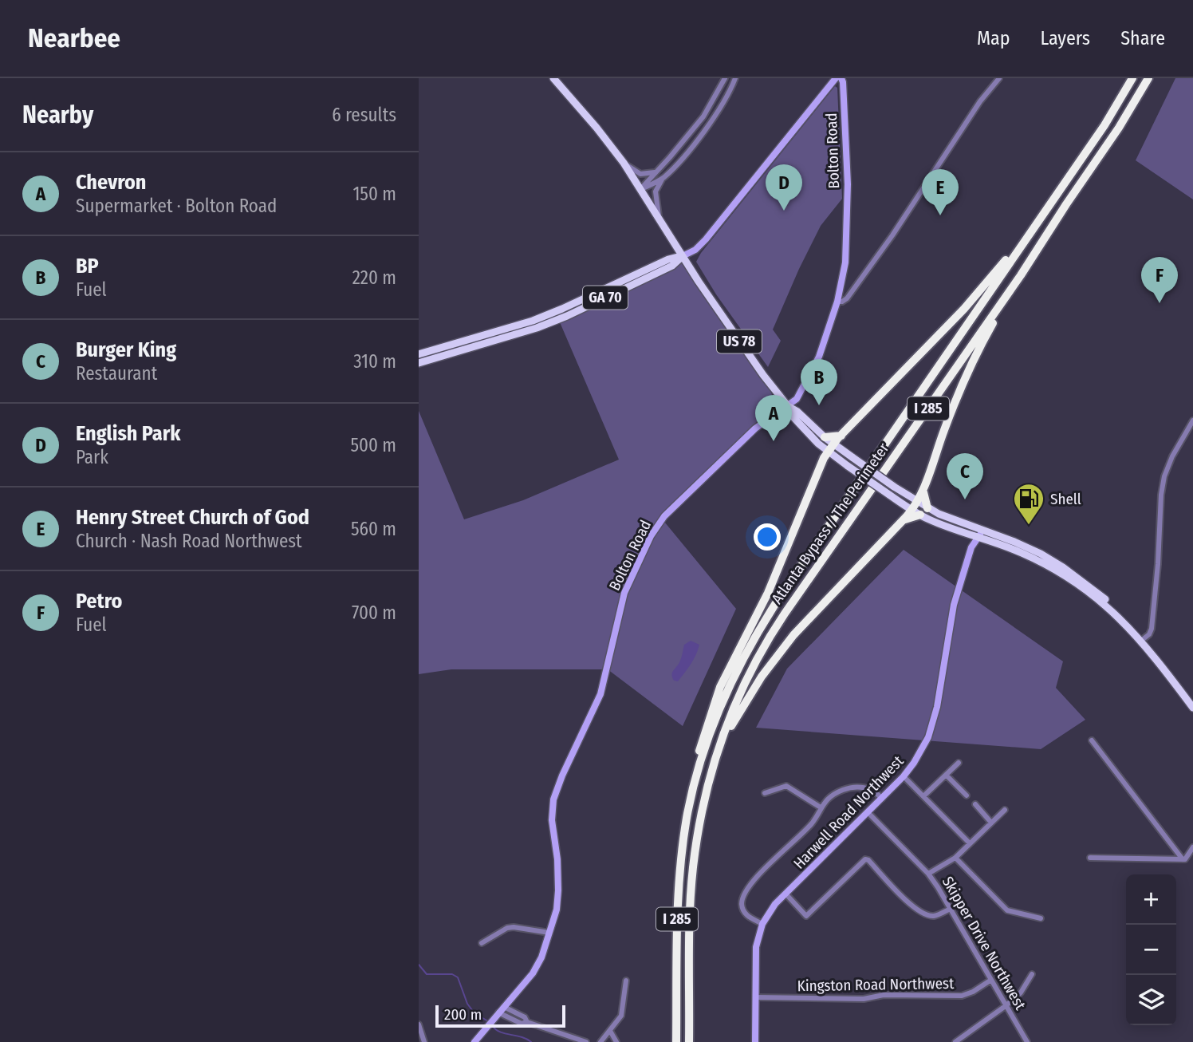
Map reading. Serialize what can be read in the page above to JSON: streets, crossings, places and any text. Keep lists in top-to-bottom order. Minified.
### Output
{"streets":{"highway":["I 285","Atlanta Bypass / The Perimeter"],"main road":["GA 70","US 78"],"street":["Bolton Road","Harwell Road Northwest","Skipper Drive Northwest","Kingston Road Northwest"]},"crossings":[["Bolton Road","US 78"],["GA 70","US 78"],["US 78","Harwell Road Northwest"],["Harwell Road Northwest","Skipper Drive Northwest"],["Harwell Road Northwest","Kingston Road Northwest"],["Skipper Drive Northwest","Kingston Road Northwest"]],"places":{"fuel station":["Shell"]},"scale_bar":"200 m","page":{"header":"Nearbee","nav":["Map","Layers","Share"],"heading":["Nearby","6 results"],"list":[{"mark":"A","name":"Chevron","note":"Supermarket · Bolton Road","value":"150 m"},{"mark":"B","name":"BP","note":"Fuel","value":"220 m"},{"mark":"C","name":"Burger King","note":"Restaurant","value":"310 m"},{"mark":"D","name":"English Park","note":"Park","value":"500 m"},{"mark":"E","name":"Henry Street Church of God","note":"Church · Nash Road Northwest","value":"560 m"},{"mark":"F","name":"Petro","note":"Fuel","value":"700 m"}],"pins":["D","E","F","B","A","C"],"map_buttons":["+","−"],"scale":"200 m"}}
